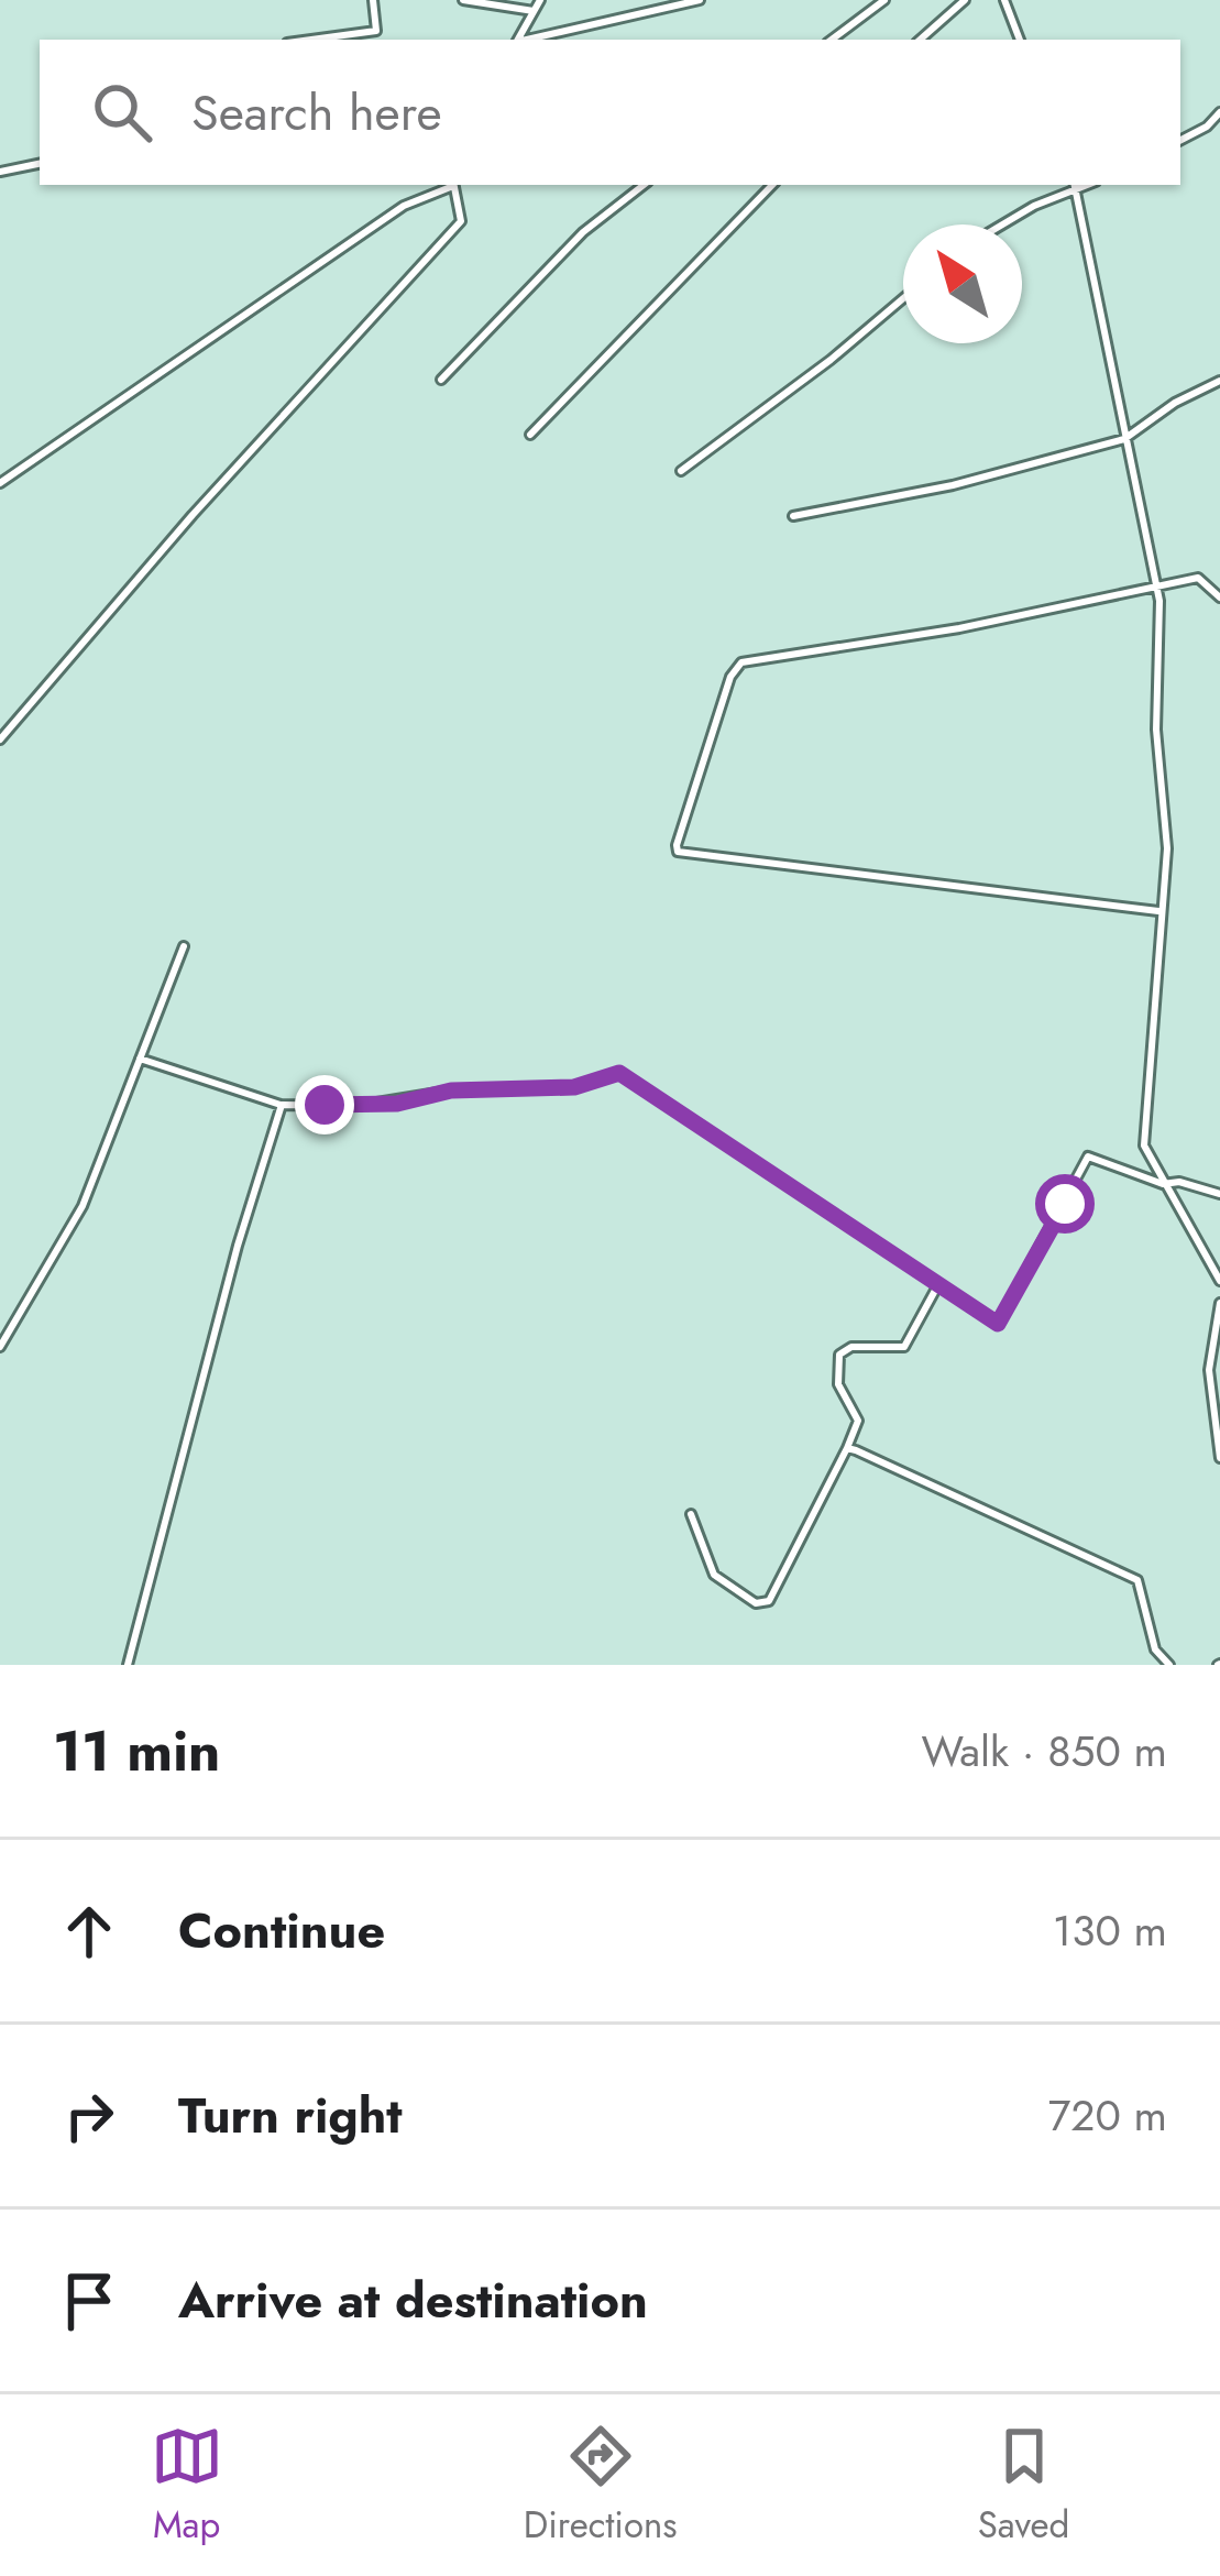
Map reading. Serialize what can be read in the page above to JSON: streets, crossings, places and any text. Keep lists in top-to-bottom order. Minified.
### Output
{"north":"top left","page":{"search":"Search here","heading":["11 min","Walk · 850 m"],"list":[["Continue","130 m"],["Turn right","720 m"],"Arrive at destination"],"nav":["Map","Directions","Saved"]}}
